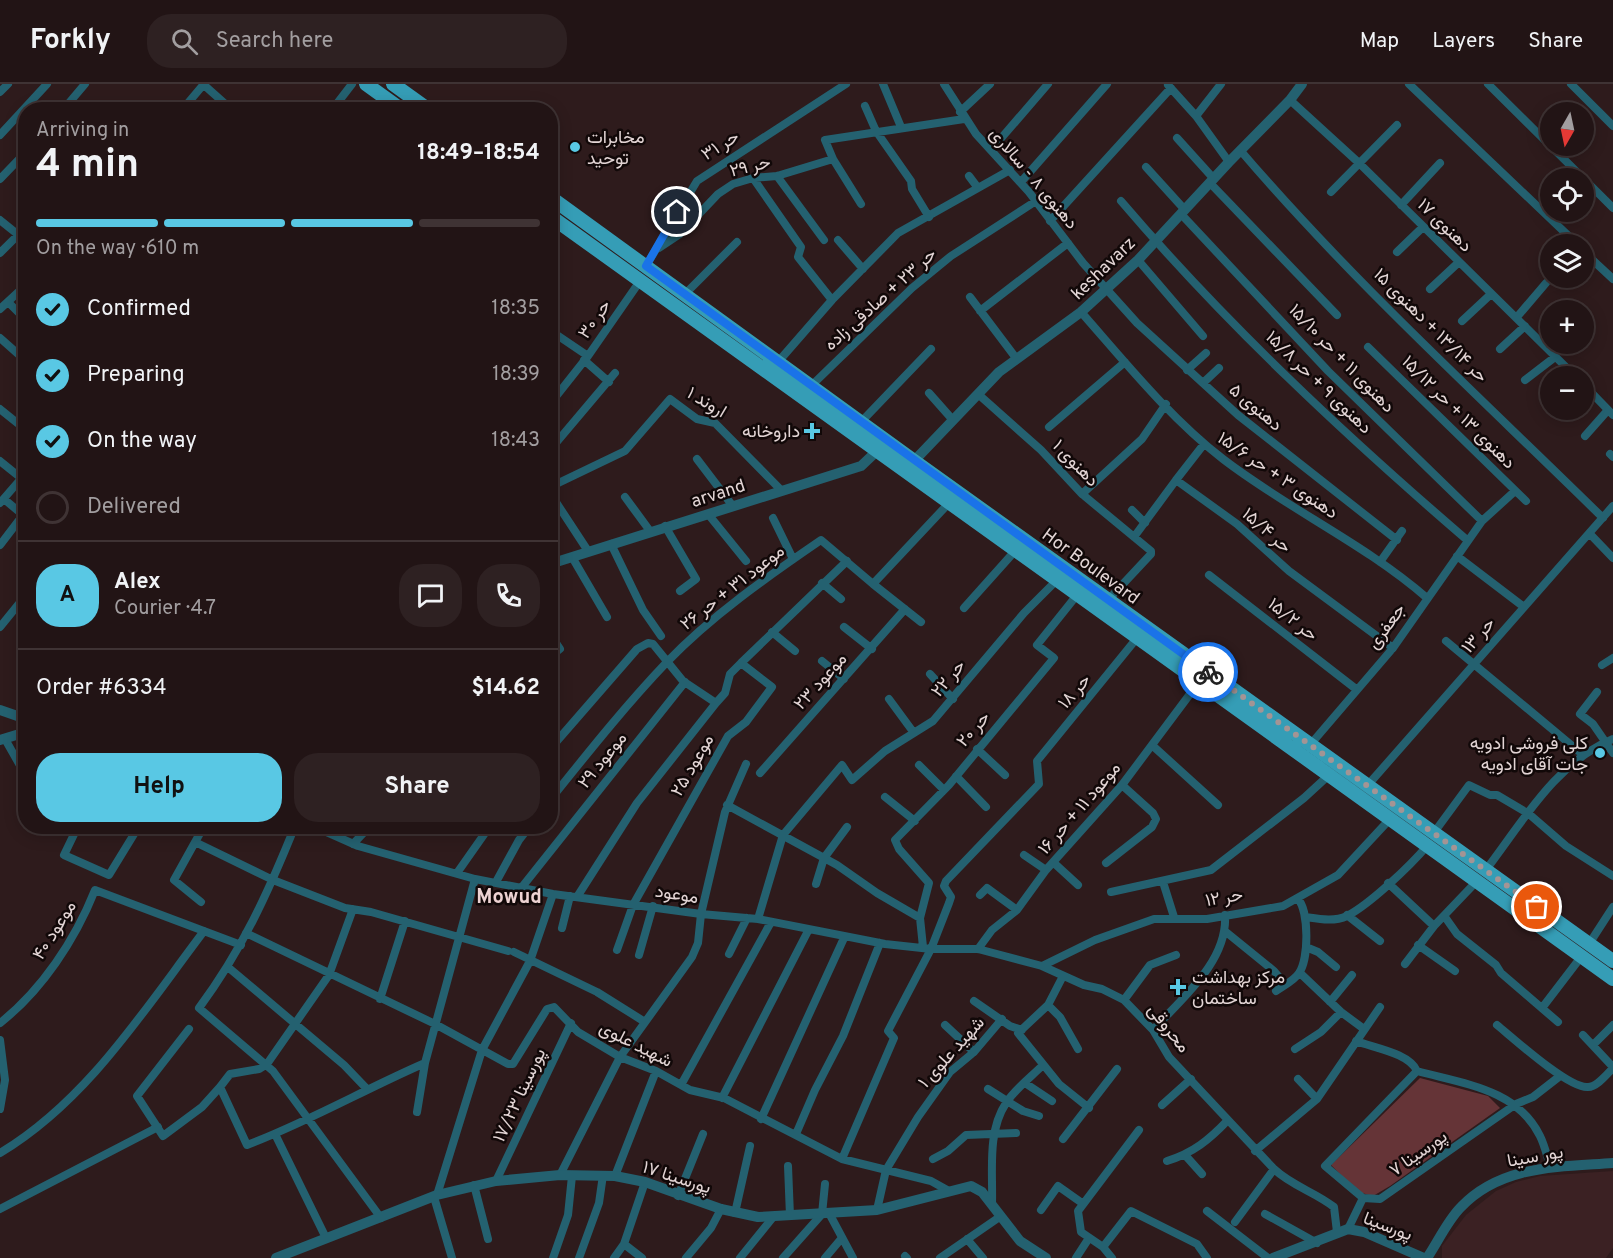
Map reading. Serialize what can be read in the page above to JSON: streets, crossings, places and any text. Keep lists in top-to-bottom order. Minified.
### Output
{"streets":{"main road":["Hor Boulevard"],"street":["حر ۳۱","حر ۲۹","دهنوی ۸ - سالاری","دهنوی ۱۷","keshavarz","حر ۲۳ + صادقی زاده","حر ۳۰","حر ۱۳/۱۴ + دهنوی ۱۵","دهنوی ۱۱ + حر ۱۵/۱۰","دهنوی ۹ + حر ۱۵/۸","اروند ۱","دهنوی ۵","دهنوی ۱۳ + حر ۱۵/۱۲","دهنوی ۱","دهنوی ۳ + حر ۱۵/۶","arvand","حر ۱۵/۴","موعود ۳۱ + حر ۲۶","حر ۱۵/۲","جعفری","حر ۱۳","حر ۲۲","موعود ۲۳","حر ۱۸","حر ۲۰","موعود ۲۹","موعود ۲۵","موعود ۱۱ + حر ۱۶","موعود","حر ۱۲","موعود ۴۰","محروقی","شهید علوی","شهید علوی ۱","پورسینا ۱۷/۲۳","پورسینا ۷","پور سینا","پورسینا ۱۷","پورسینا"]},"crossings":[["حر ۳۱","حر ۲۹"],["حر ۳۱","Hor Boulevard"],["دهنوی ۸ - سالاری","keshavarz"],["دهنوی ۸ - سالاری","حر ۲۳ + صادقی زاده"],["دهنوی ۸ - سالاری","دهنوی ۵"],["دهنوی ۱۷","keshavarz"],["keshavarz","حر ۱۳/۱۴ + دهنوی ۱۵"],["keshavarz","دهنوی ۱۱ + حر ۱۵/۱۰"],["keshavarz","دهنوی ۹ + حر ۱۵/۸"],["keshavarz","دهنوی ۵"],["keshavarz","دهنوی ۱"],["keshavarz","دهنوی ۳ + حر ۱۵/۶"],["keshavarz","Hor Boulevard"],["حر ۲۳ + صادقی زاده","Hor Boulevard"],["حر ۳۰","Hor Boulevard"],["حر ۱۳/۱۴ + دهنوی ۱۵","حر ۱۳"],["دهنوی ۱۱ + حر ۱۵/۱۰","جعفری"],["دهنوی ۹ + حر ۱۵/۸","جعفری"],["اروند ۱","arvand"],["دهنوی ۱۳ + حر ۱۵/۱۲","جعفری"],["دهنوی ۱","Hor Boulevard"],["دهنوی ۳ + حر ۱۵/۶","جعفری"],["arvand","Hor Boulevard"],["حر ۱۵/۴","جعفری"],["Hor Boulevard","جعفری"],["Hor Boulevard","حر ۱۳"],["Hor Boulevard","حر ۲۲"],["Hor Boulevard","حر ۱۸"],["Hor Boulevard","حر ۲۰"],["Hor Boulevard","موعود ۱۱ + حر ۱۶"],["Hor Boulevard","حر ۱۲"],["موعود ۳۱ + حر ۲۶","موعود ۲۳"],["حر ۱۵/۲","جعفری"],["حر ۱۸","موعود"],["موعود ۲۹","موعود"],["موعود ۲۵","موعود"],["موعود ۱۱ + حر ۱۶","موعود"],["موعود","حر ۱۲"],["موعود","محروقی"],["حر ۱۲","محروقی"],["محروقی","پورسینا"],["شهید علوی","شهید علوی ۱"],["شهید علوی","پورسینا ۱۷/۲۳"],["شهید علوی","پورسینا ۱۷"],["شهید علوی ۱","پورسینا ۱۷"],["پورسینا ۱۷/۲۳","پورسینا ۱۷"],["پور سینا","پورسینا"]],"districts":["Mowud"],"places":{"other":["مخابرات توحید","کلی فروشی ادویه جات آقای ادویه"],"health":["داروخانه","مرکز بهداشت ساختمان"]},"north":"bottom","page":{"header":"Forkly","search":"Search here","nav":["Map","Layers","Share"],"map_buttons":["+","−"],"heading":["4 min","Arriving in","18:49–18:54"],"panel":["Alex","Courier · 4.7","Order #6334","$14.62"],"bar":"On the way · 610 m","list":[["Confirmed","18:35"],["Preparing","18:39"],["On the way","18:43"],"Delivered"],"round":"A","buttons":["Help","Share"]}}
